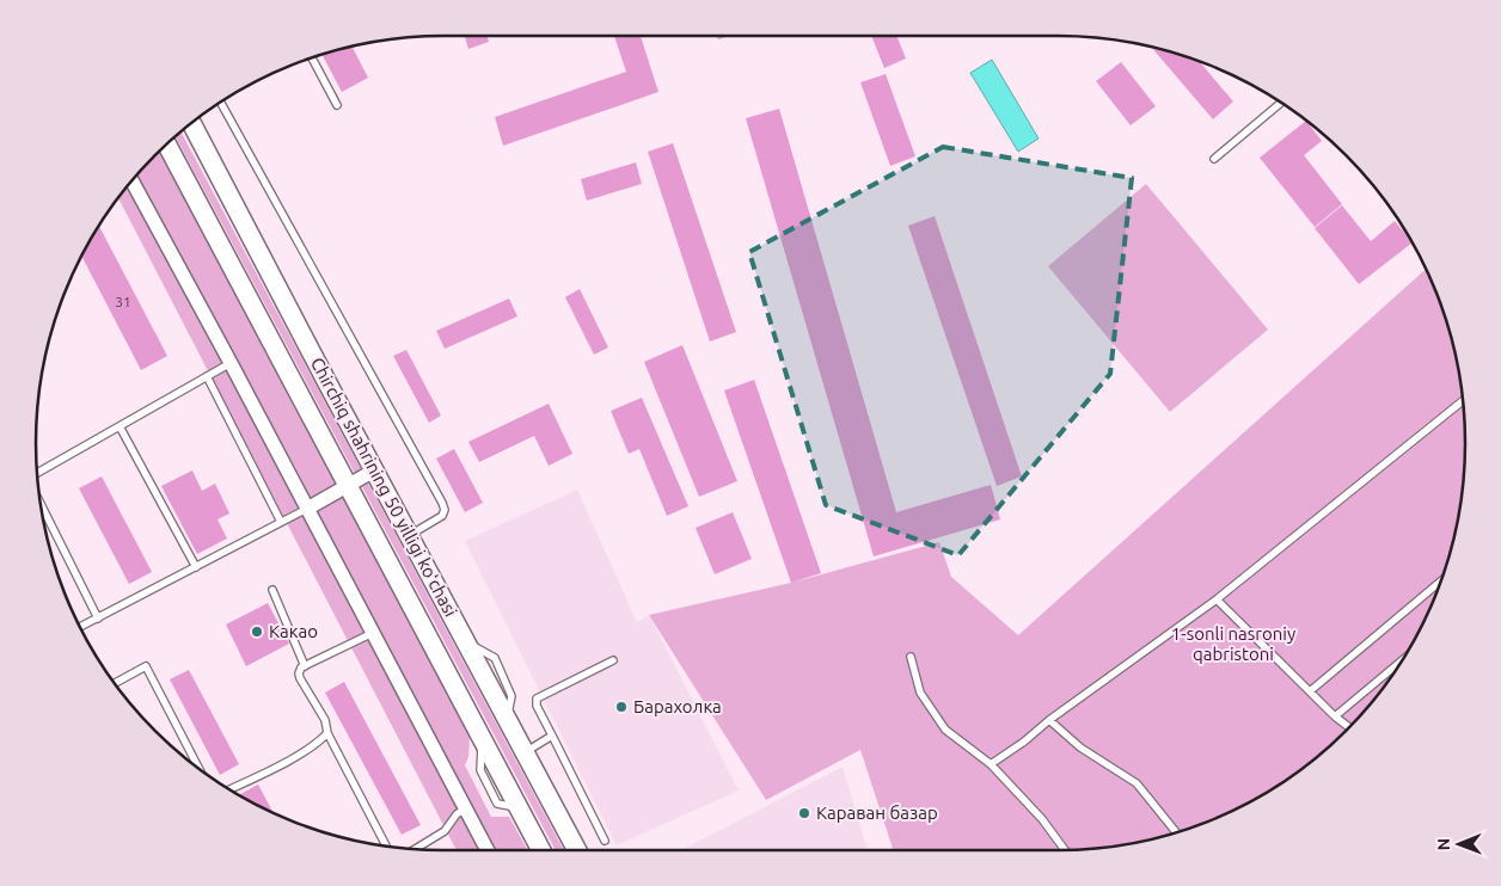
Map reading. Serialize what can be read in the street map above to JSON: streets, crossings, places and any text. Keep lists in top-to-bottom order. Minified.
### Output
{"streets":{"main road":["Chirchiq shahrining 50 yilligi koʻchasi"]},"parks":["1-sonli nasroniy qabristoni"],"places":["Какао","Барахолка","Караван базар"],"house_numbers":["31"],"north":"left"}
